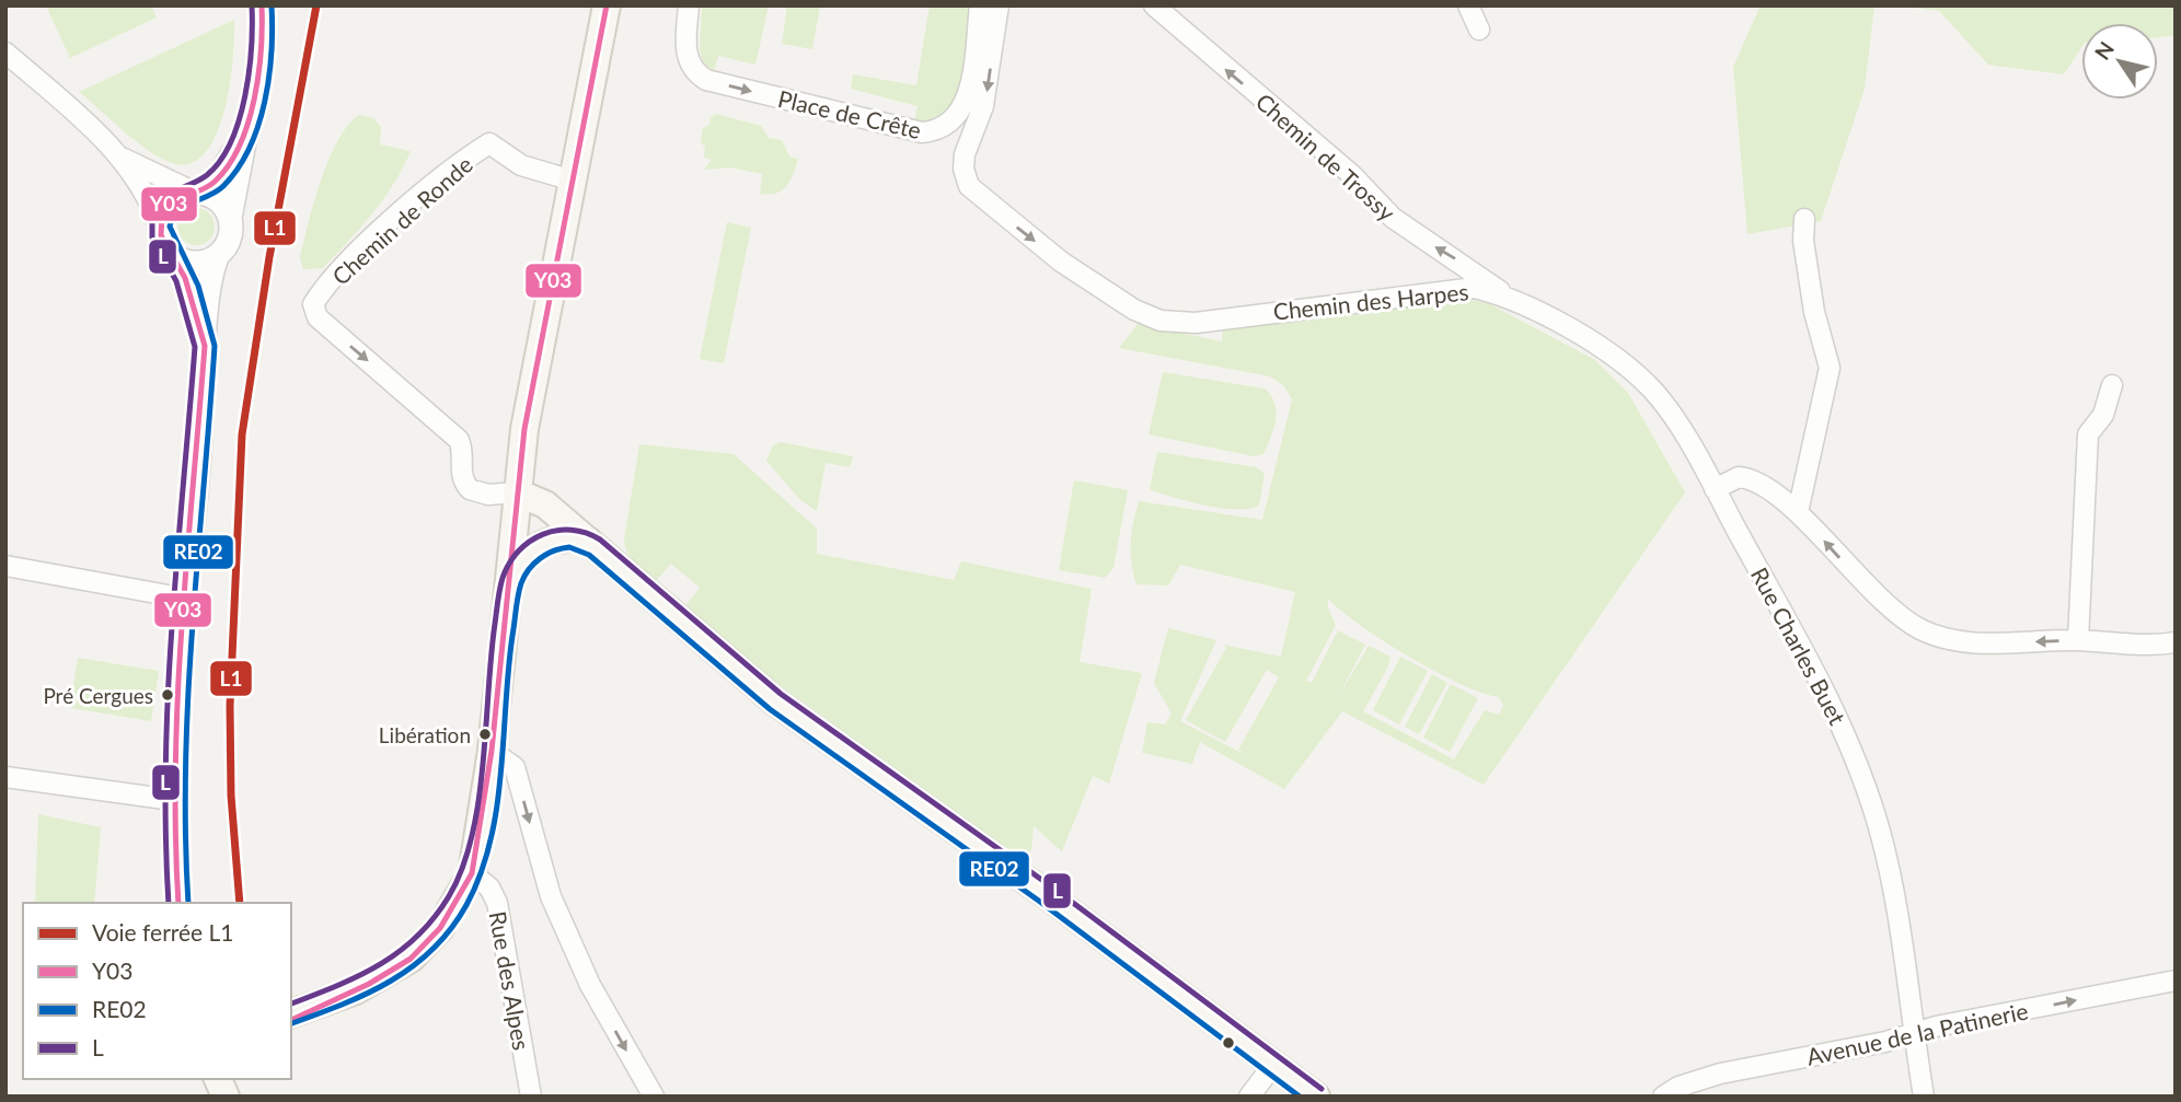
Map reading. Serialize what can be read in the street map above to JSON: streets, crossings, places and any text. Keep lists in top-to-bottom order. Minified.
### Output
{"streets":{"street":["Place de Crête","Chemin de Trossy","Chemin de Ronde","Chemin des Harpes","Rue Charles Buet","Rue des Alpes","Avenue de la Patinerie"]},"crossings":[["Chemin de Trossy","Chemin des Harpes"],["Chemin des Harpes","Rue Charles Buet"],["Rue Charles Buet","Avenue de la Patinerie"]],"one_way":["Chemin de Trossy","Avenue de la Patinerie"],"places":["Pré Cergues","Libération"],"lines":["rail line L1","transit line Y03","transit line RE02","transit line L"],"legend":["Voie ferrée L1","Y03","RE02","L"],"north":"top left"}
